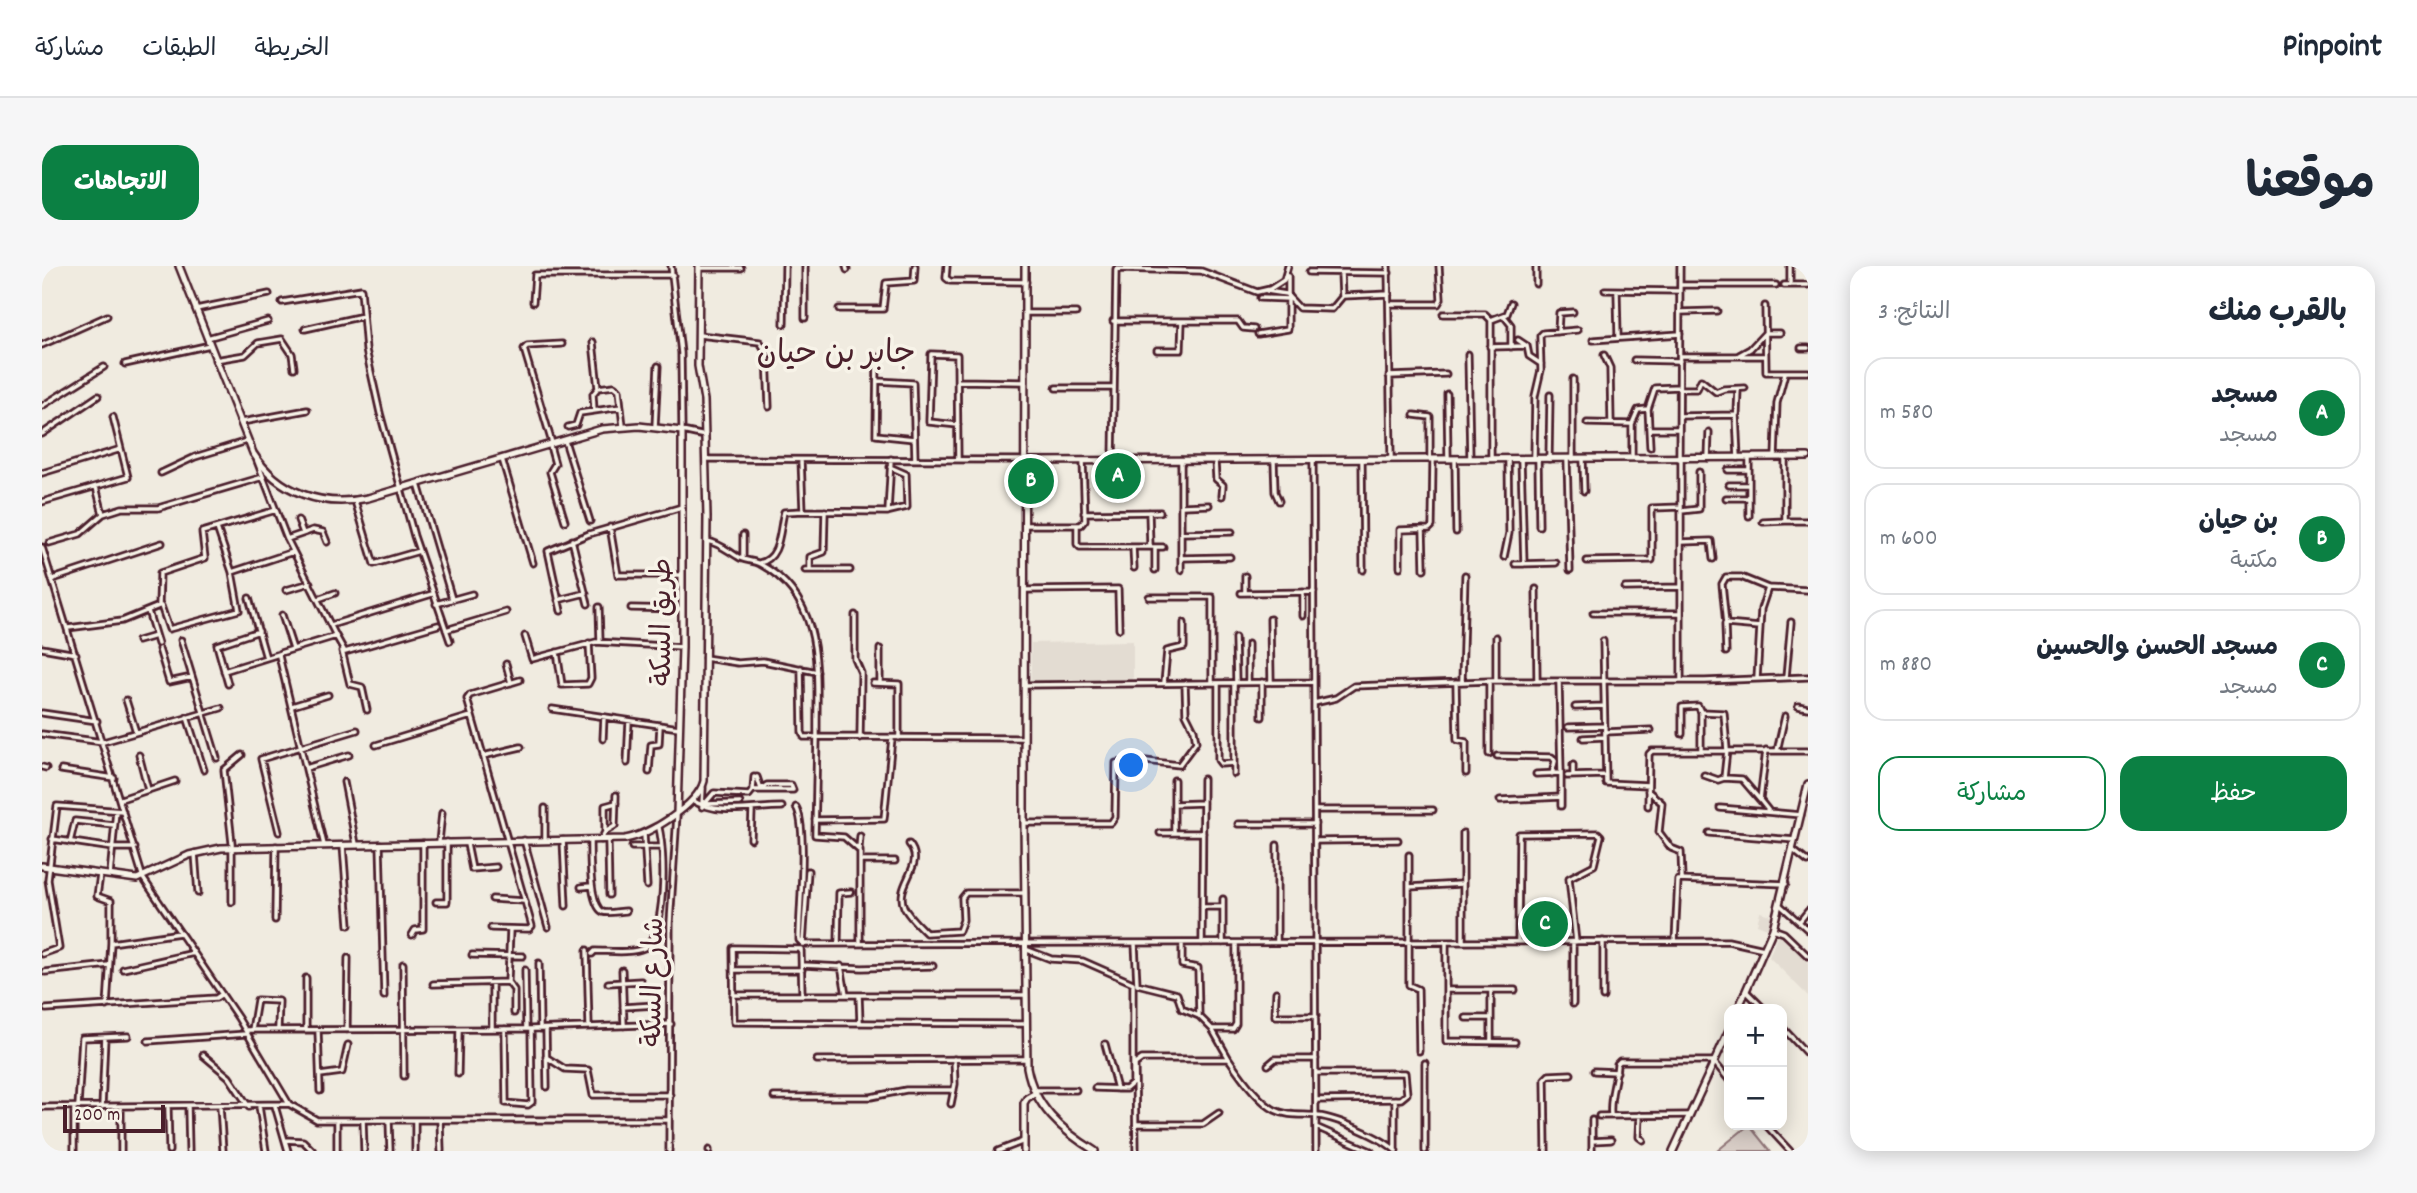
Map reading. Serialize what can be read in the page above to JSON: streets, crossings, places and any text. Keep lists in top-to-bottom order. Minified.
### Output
{"streets":{"main road":["طريق السكة"],"street":["شارع السكة"]},"crossings":[["طريق السكة","شارع السكة"]],"districts":["جابر بن حيان"],"scale_bar":"200 m","page":{"header":"Pinpoint","nav":["الخريطة","الطبقات","مشاركة"],"title":"موقعنا","buttons":["الاتجاهات",["حفظ","مشاركة"]],"heading":["بالقرب منك","النتائج: 3"],"list":[{"mark":"A","name":"مسجد","note":"مسجد","value":"580 m"},{"mark":"B","name":"بن حيان","note":"مكتبة","value":"600 m"},{"mark":"C","name":"مسجد الحسن والحسين","note":"مسجد","value":"880 m"}],"pins":["A","B","C"],"map_buttons":["+","−"],"scale":"200 m"}}
